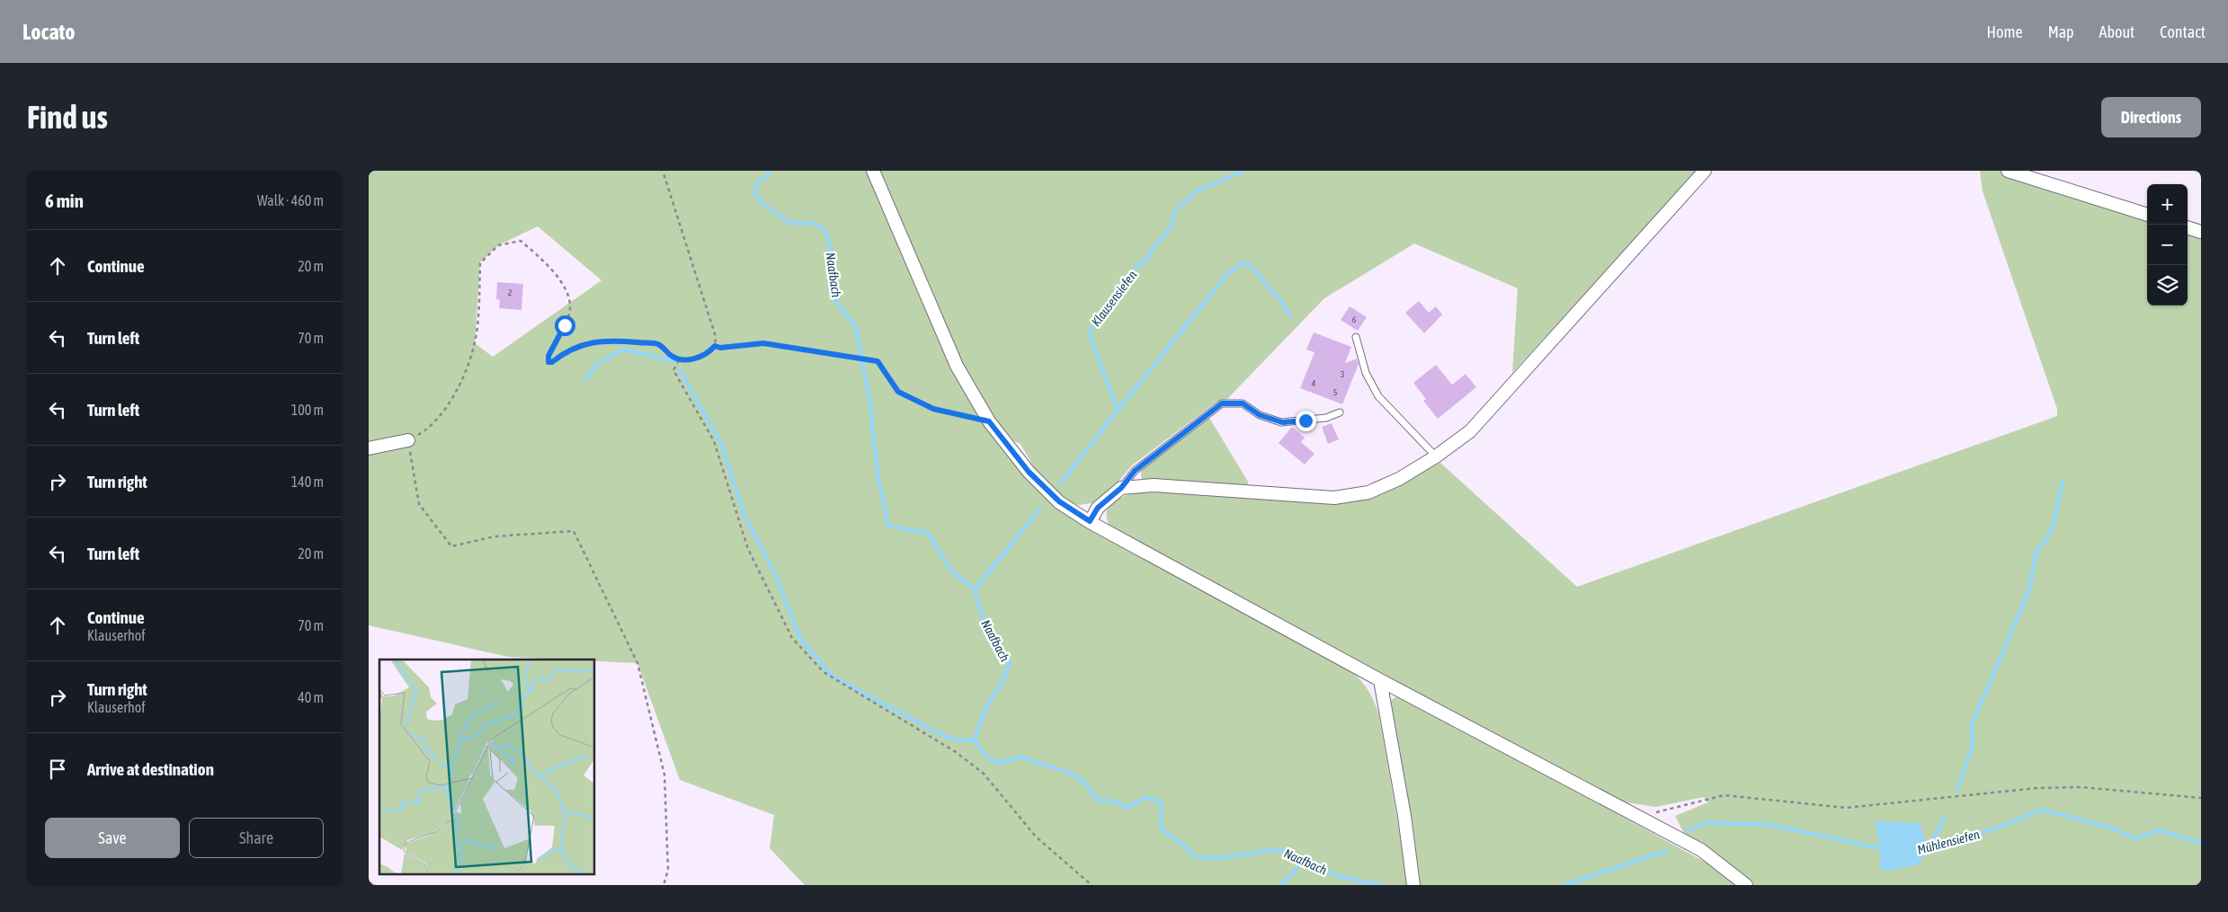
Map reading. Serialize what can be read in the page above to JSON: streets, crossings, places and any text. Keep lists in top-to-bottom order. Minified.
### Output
{"water":["Naafbach","Klausensiefen","Mühlensiefen"],"house_numbers":["2","6","3","4","5"],"page":{"header":"Locato","nav":["Home","Map","About","Contact"],"buttons":["Directions",["Save","Share"]],"title":"Find us","heading":["6 min","Walk · 460 m"],"map_buttons":["+","−"],"list":[["Continue","20 m"],["Turn left","70 m"],["Turn left","100 m"],["Turn right","140 m"],["Turn left","20 m"],["Continue","Klauserhof","70 m"],["Turn right","Klauserhof","40 m"],"Arrive at destination"]}}
